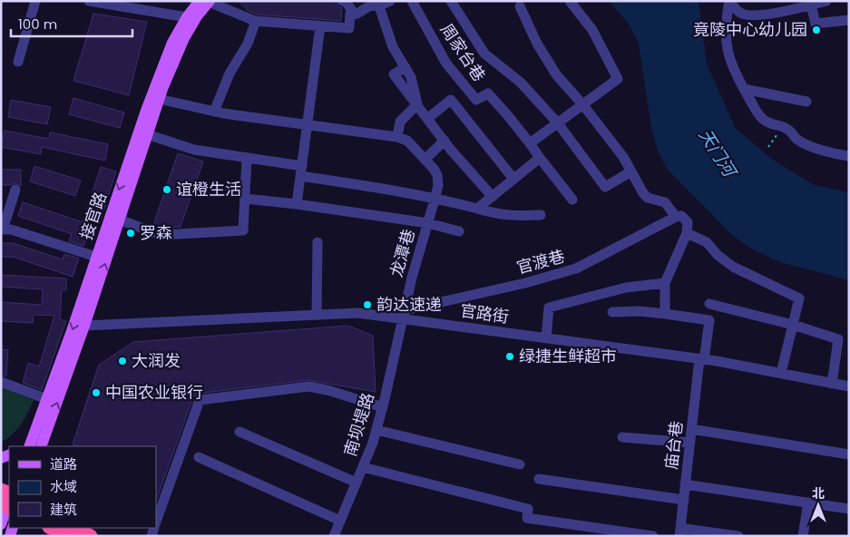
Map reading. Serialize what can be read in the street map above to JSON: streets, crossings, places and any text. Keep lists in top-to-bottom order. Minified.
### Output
{"streets":{"main road":["接官路"],"street":["周家台巷","龙潭巷","官渡巷","官路街","南坝堤路","庙台巷"]},"crossings":[["接官路","官路街"],["龙潭巷","官渡巷"],["龙潭巷","官路街"],["龙潭巷","南坝堤路"],["官渡巷","官路街"],["官渡巷","南坝堤路"],["官路街","南坝堤路"],["官路街","庙台巷"]],"water":["天门河"],"places":["竟陵中心幼儿园","谊橙生活","罗森","韵达速递","绿捷生鲜超市","大润发","中国农业银行"],"legend":["道路","水域","建筑"],"scale_bar":"100 m","north":"top"}
